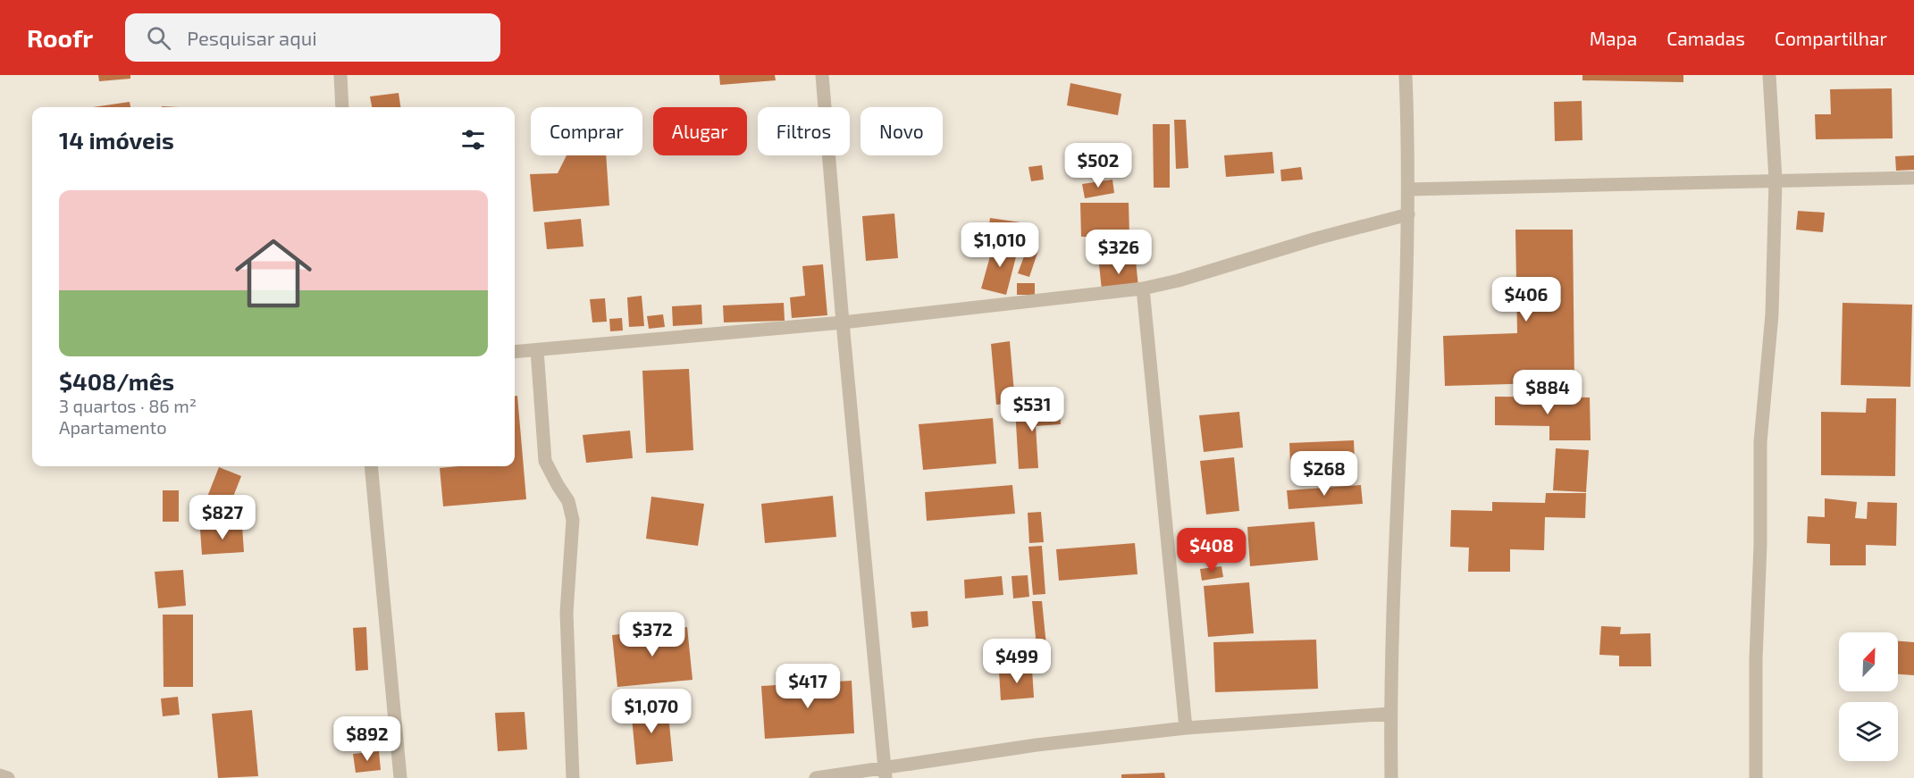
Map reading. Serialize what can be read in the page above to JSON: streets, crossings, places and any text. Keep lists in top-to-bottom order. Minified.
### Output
{"north":"top right","page":{"header":"Roofr","search":"Pesquisar aqui","nav":["Mapa","Camadas","Compartilhar"],"chip":["Comprar","Alugar","Filtros","Novo"],"heading":"14 imóveis","price":["$502","$1,010","$326","$406","$884","$531","$268","$827","$408","$372","$499","$417","$1,070","$892"],"list":[{"name":"$408/mês","note":"3 quartos · 86 m² · Apartamento"}]}}
